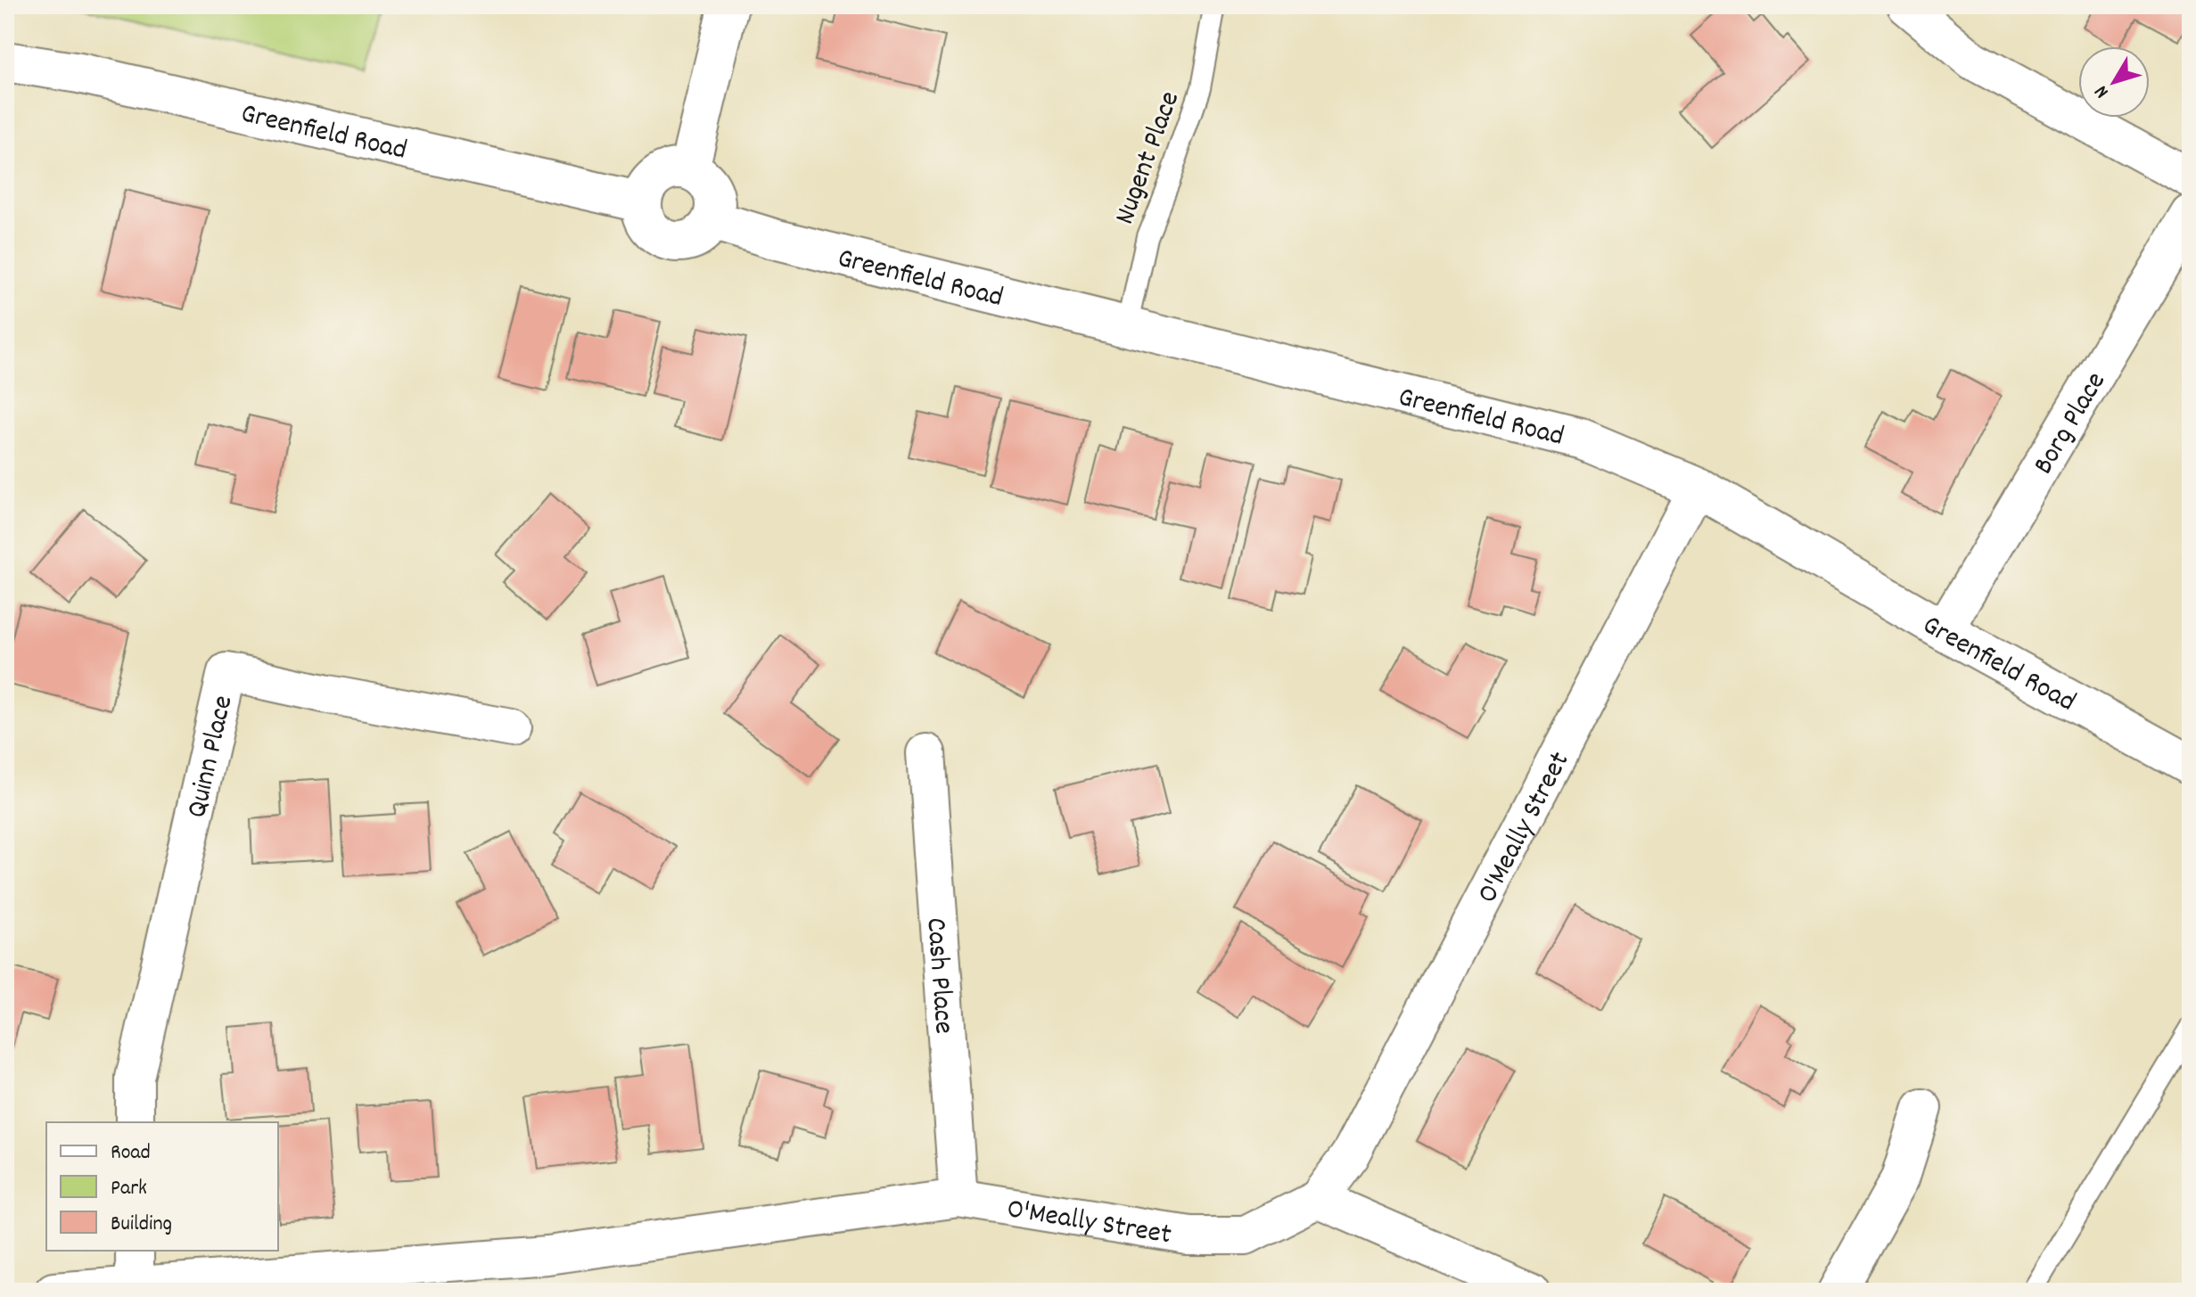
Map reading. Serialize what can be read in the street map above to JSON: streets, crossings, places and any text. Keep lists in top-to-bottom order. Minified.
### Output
{"streets":{"street":["Greenfield Road","Borg Place","Quinn Place","O'Meally Street","Cash Place"],"lane":["Nugent Place"]},"crossings":[["Greenfield Road","Nugent Place"],["Greenfield Road","Borg Place"],["Greenfield Road","O'Meally Street"],["O'Meally Street","Cash Place"]],"legend":["Road","Park","Building"],"north":"bottom left"}
